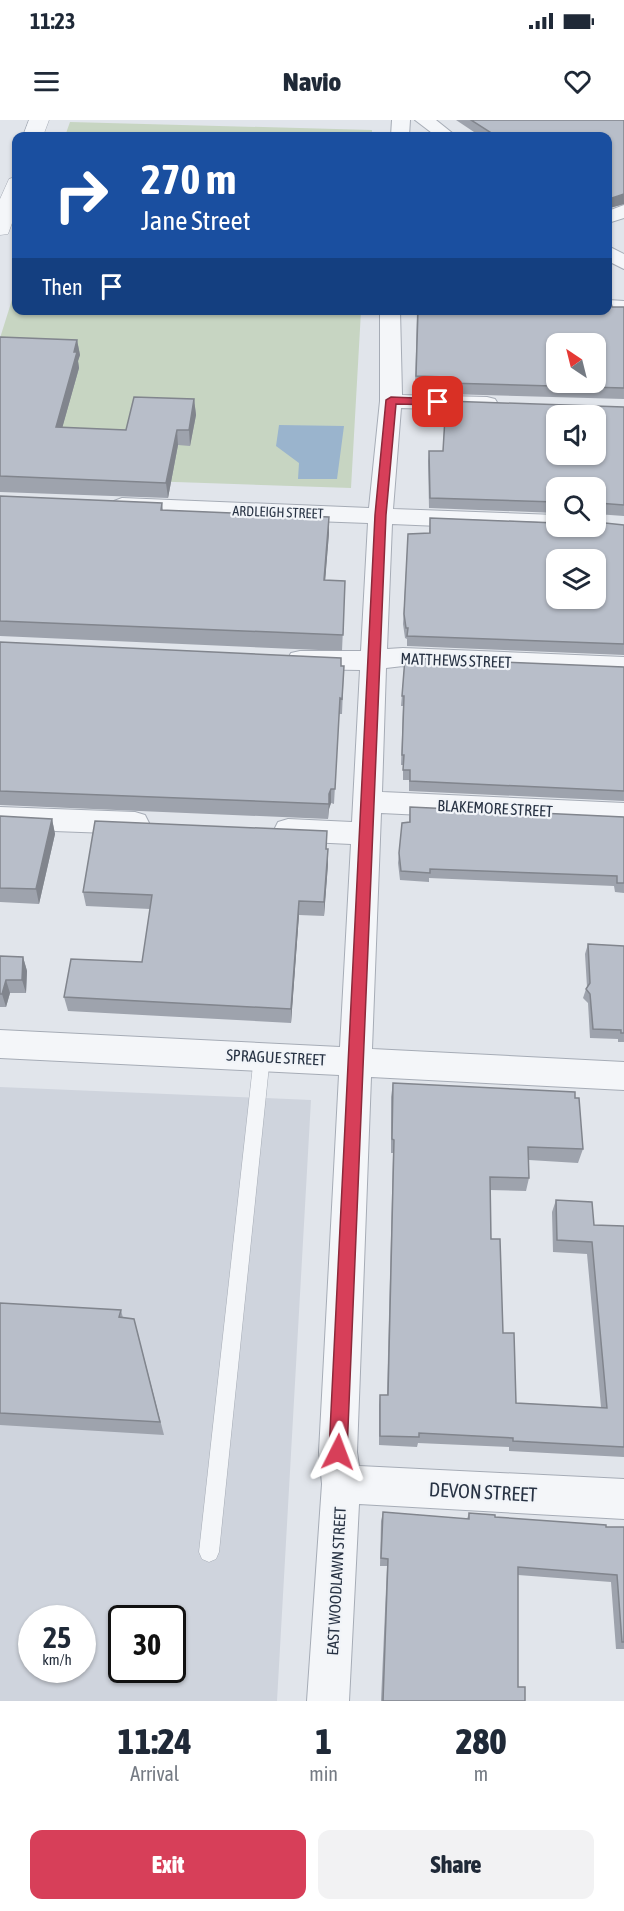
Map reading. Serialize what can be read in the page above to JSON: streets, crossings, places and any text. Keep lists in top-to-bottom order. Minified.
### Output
{"streets":{"street":["ARDLEIGH STREET","MATTHEWS STREET","BLAKEMORE STREET","SPRAGUE STREET","DEVON STREET","EAST WOODLAWN STREET"]},"crossings":[["ARDLEIGH STREET","EAST WOODLAWN STREET"],["MATTHEWS STREET","EAST WOODLAWN STREET"],["BLAKEMORE STREET","EAST WOODLAWN STREET"],["SPRAGUE STREET","EAST WOODLAWN STREET"],["DEVON STREET","EAST WOODLAWN STREET"]],"north":"top left","page":{"status":"11:23","header":"Navio","turn":["270 m","Jane Street"],"then":"Then","speed":"25 km/h","limit":"30","eta":["11:24","Arrival","1","min","280","m"],"buttons":["Exit","Share"]}}
